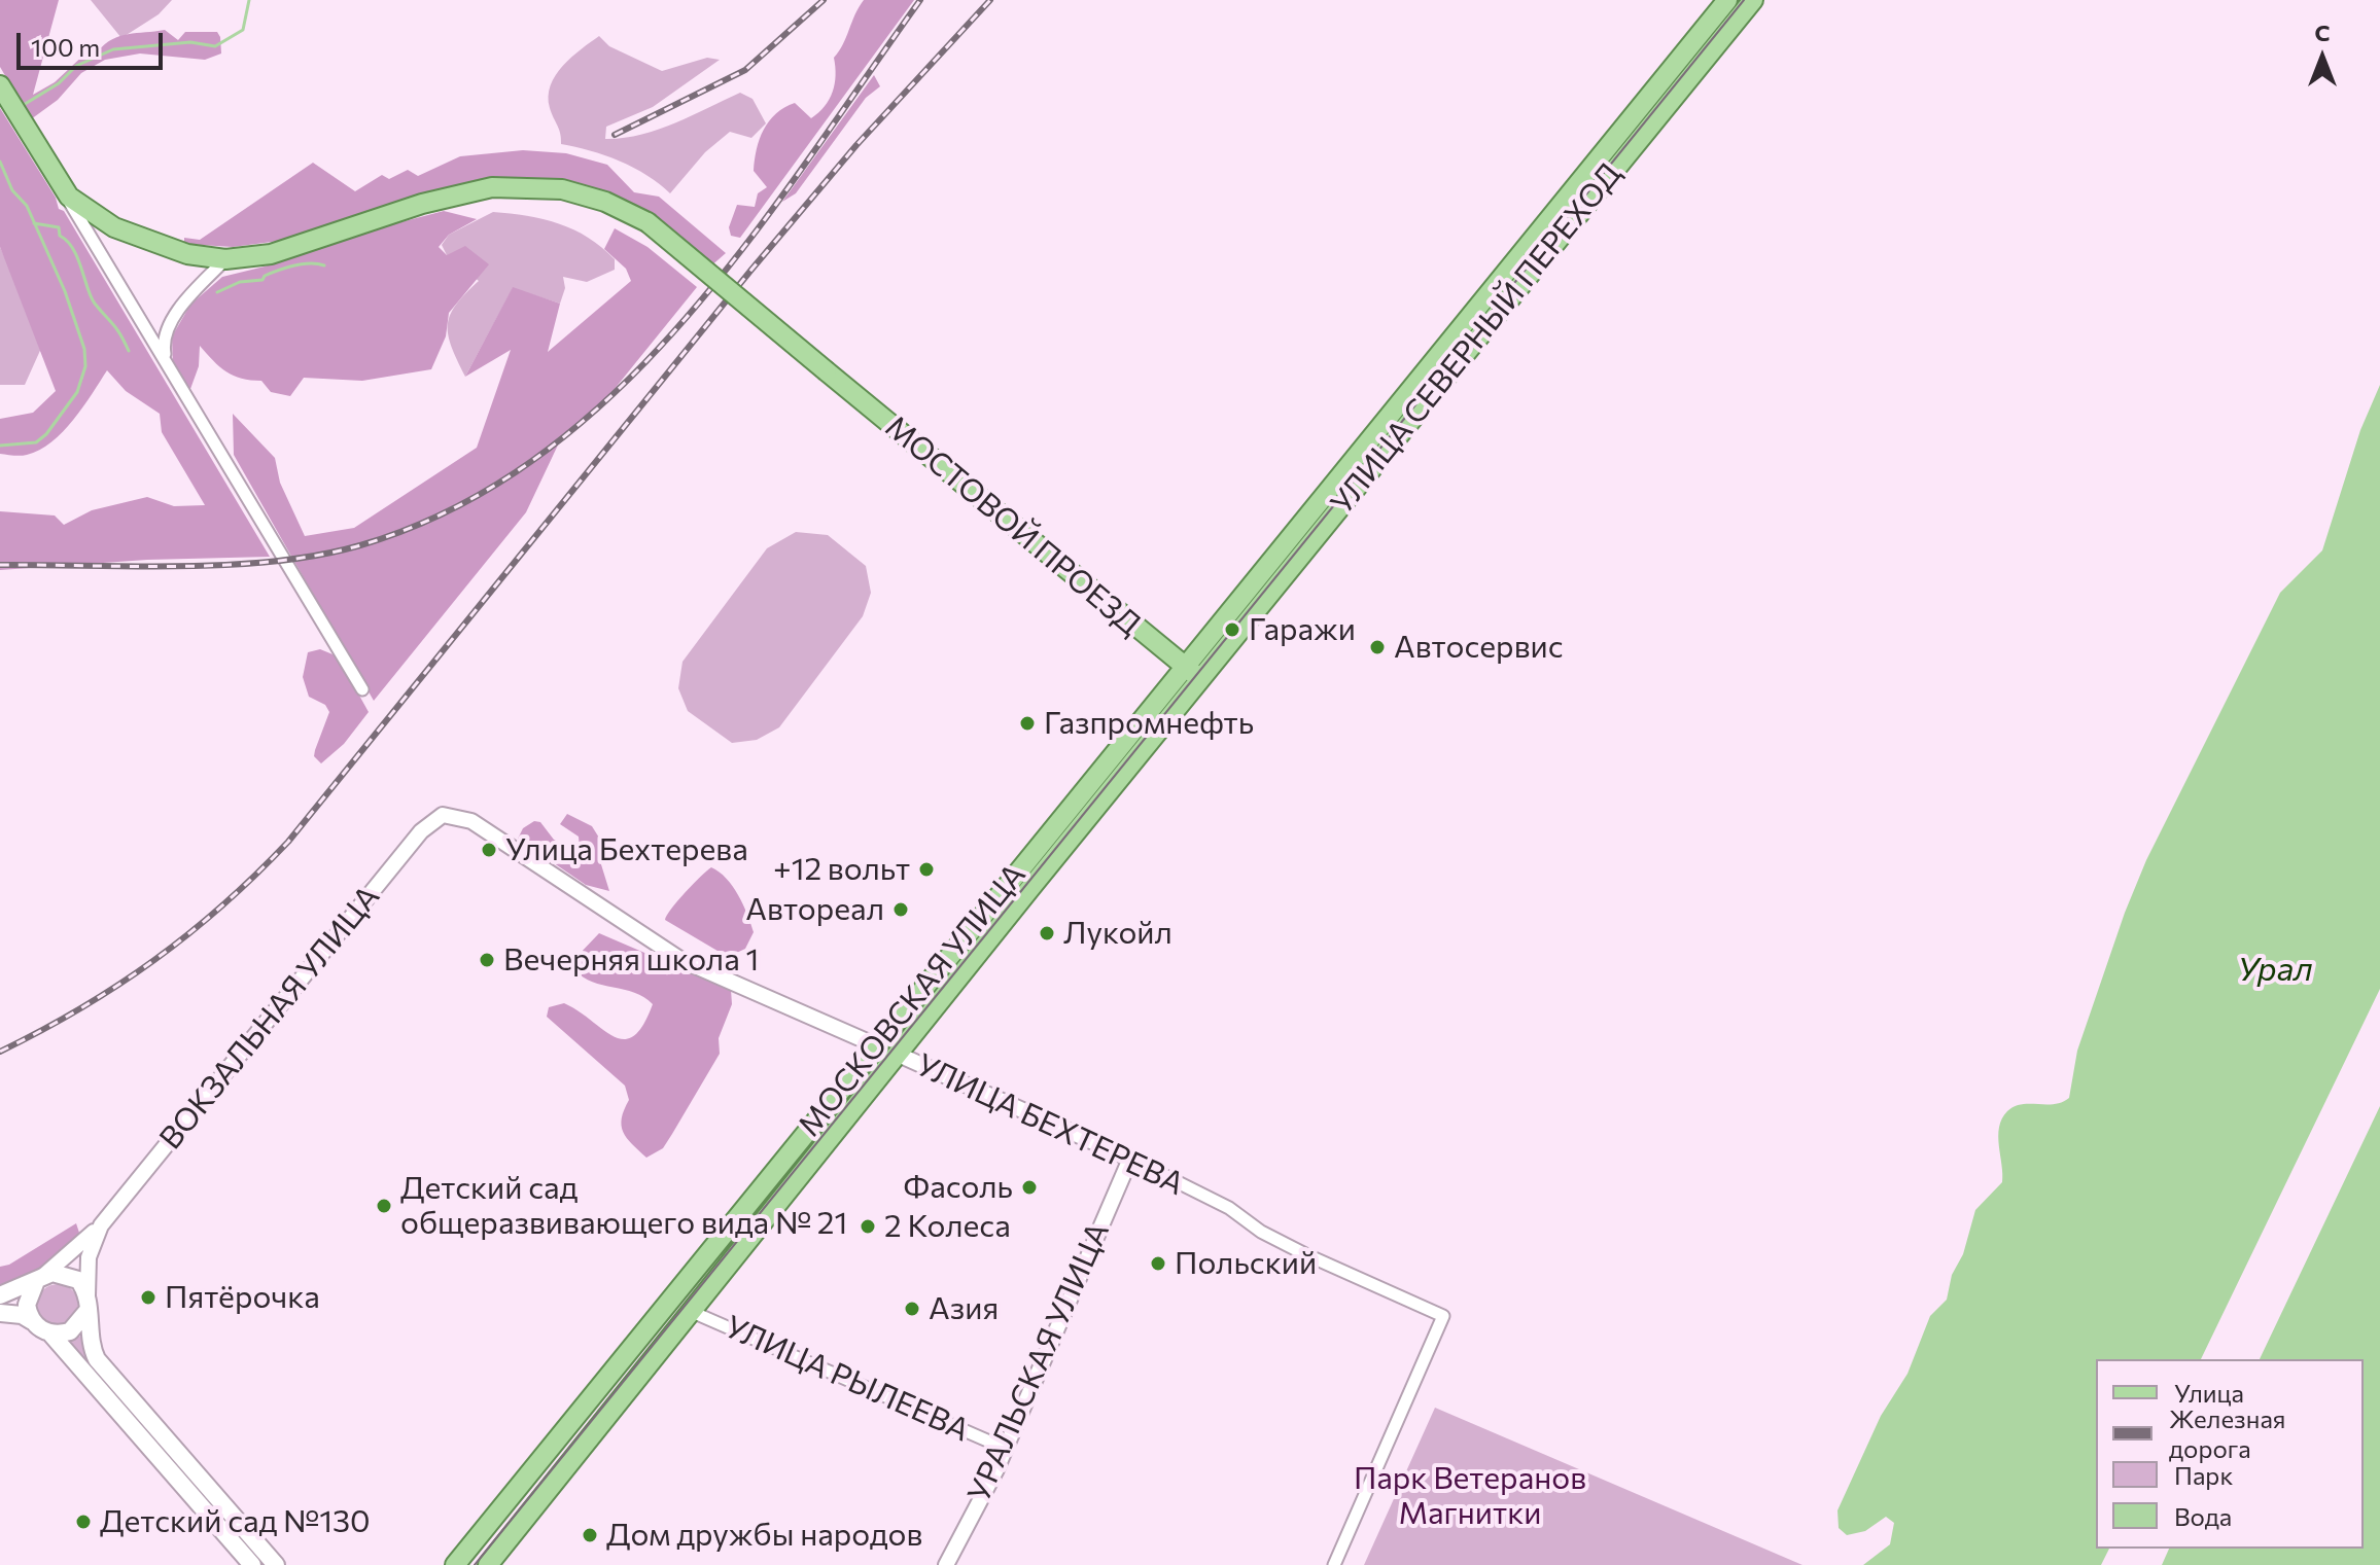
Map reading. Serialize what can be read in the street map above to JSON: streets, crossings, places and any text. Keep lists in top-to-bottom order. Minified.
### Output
{"streets":{"main road":["УЛИЦА СЕВЕРНЫЙ ПЕРЕХОД","МОСТОВОЙ ПРОЕЗД","МОСКОВСКАЯ УЛИЦА","ВОКЗАЛЬНАЯ УЛИЦА","УЛИЦА БЕХТЕРЕВА"],"street":["УРАЛЬСКАЯ УЛИЦА","УЛИЦА РЫЛЕЕВА"]},"crossings":[["УЛИЦА СЕВЕРНЫЙ ПЕРЕХОД","МОСТОВОЙ ПРОЕЗД"],["УЛИЦА СЕВЕРНЫЙ ПЕРЕХОД","МОСКОВСКАЯ УЛИЦА"],["МОСТОВОЙ ПРОЕЗД","МОСКОВСКАЯ УЛИЦА"],["МОСКОВСКАЯ УЛИЦА","УЛИЦА БЕХТЕРЕВА"],["МОСКОВСКАЯ УЛИЦА","УЛИЦА РЫЛЕЕВА"],["ВОКЗАЛЬНАЯ УЛИЦА","УЛИЦА БЕХТЕРЕВА"],["УЛИЦА БЕХТЕРЕВА","УРАЛЬСКАЯ УЛИЦА"],["УРАЛЬСКАЯ УЛИЦА","УЛИЦА РЫЛЕЕВА"]],"water":["Урал"],"parks":["Парк Ветеранов Магнитки"],"places":["Гаражи","Автосервис","Газпромнефть","Улица Бехтерева","+12 вольт","Автореал","Лукойл","Вечерняя школа 1","Фасоль","Детский сад общеразвивающего вида № 21","2 Колеса","Польский","Пятёрочка","Азия","Детский сад №130","Дом дружбы народов"],"legend":["Улица","Железная дорога","Парк","Вода"],"scale_bar":"100 m","north":"top"}
